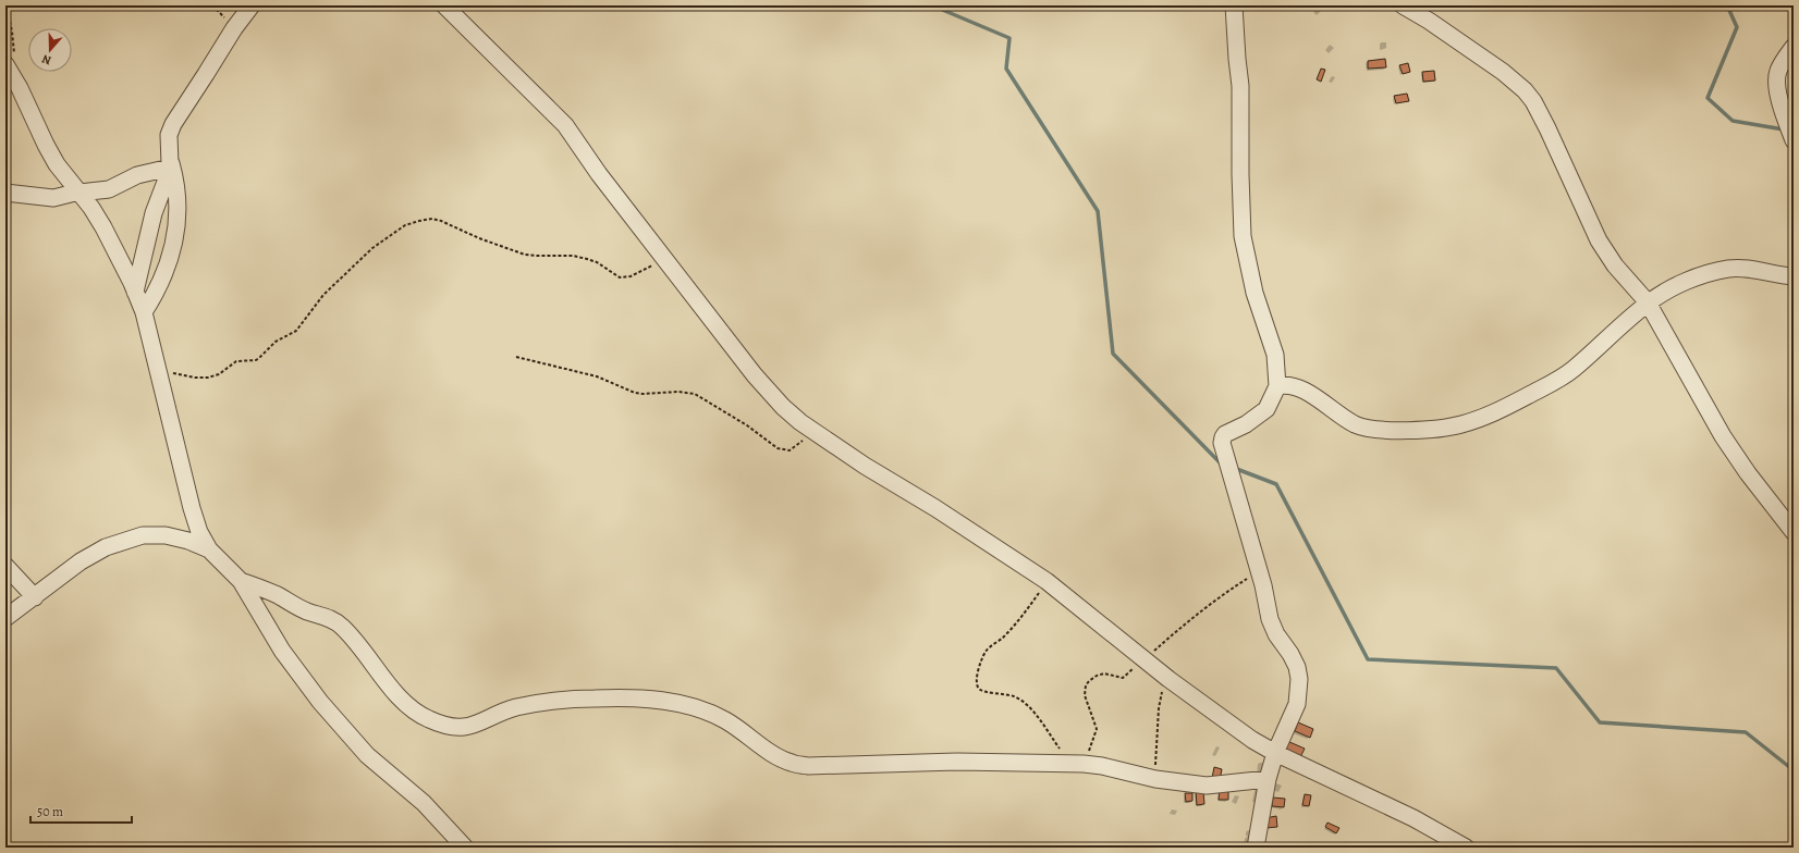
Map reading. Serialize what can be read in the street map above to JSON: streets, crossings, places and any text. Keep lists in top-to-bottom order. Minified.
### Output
{"scale_bar":"50 m","north":"bottom"}
